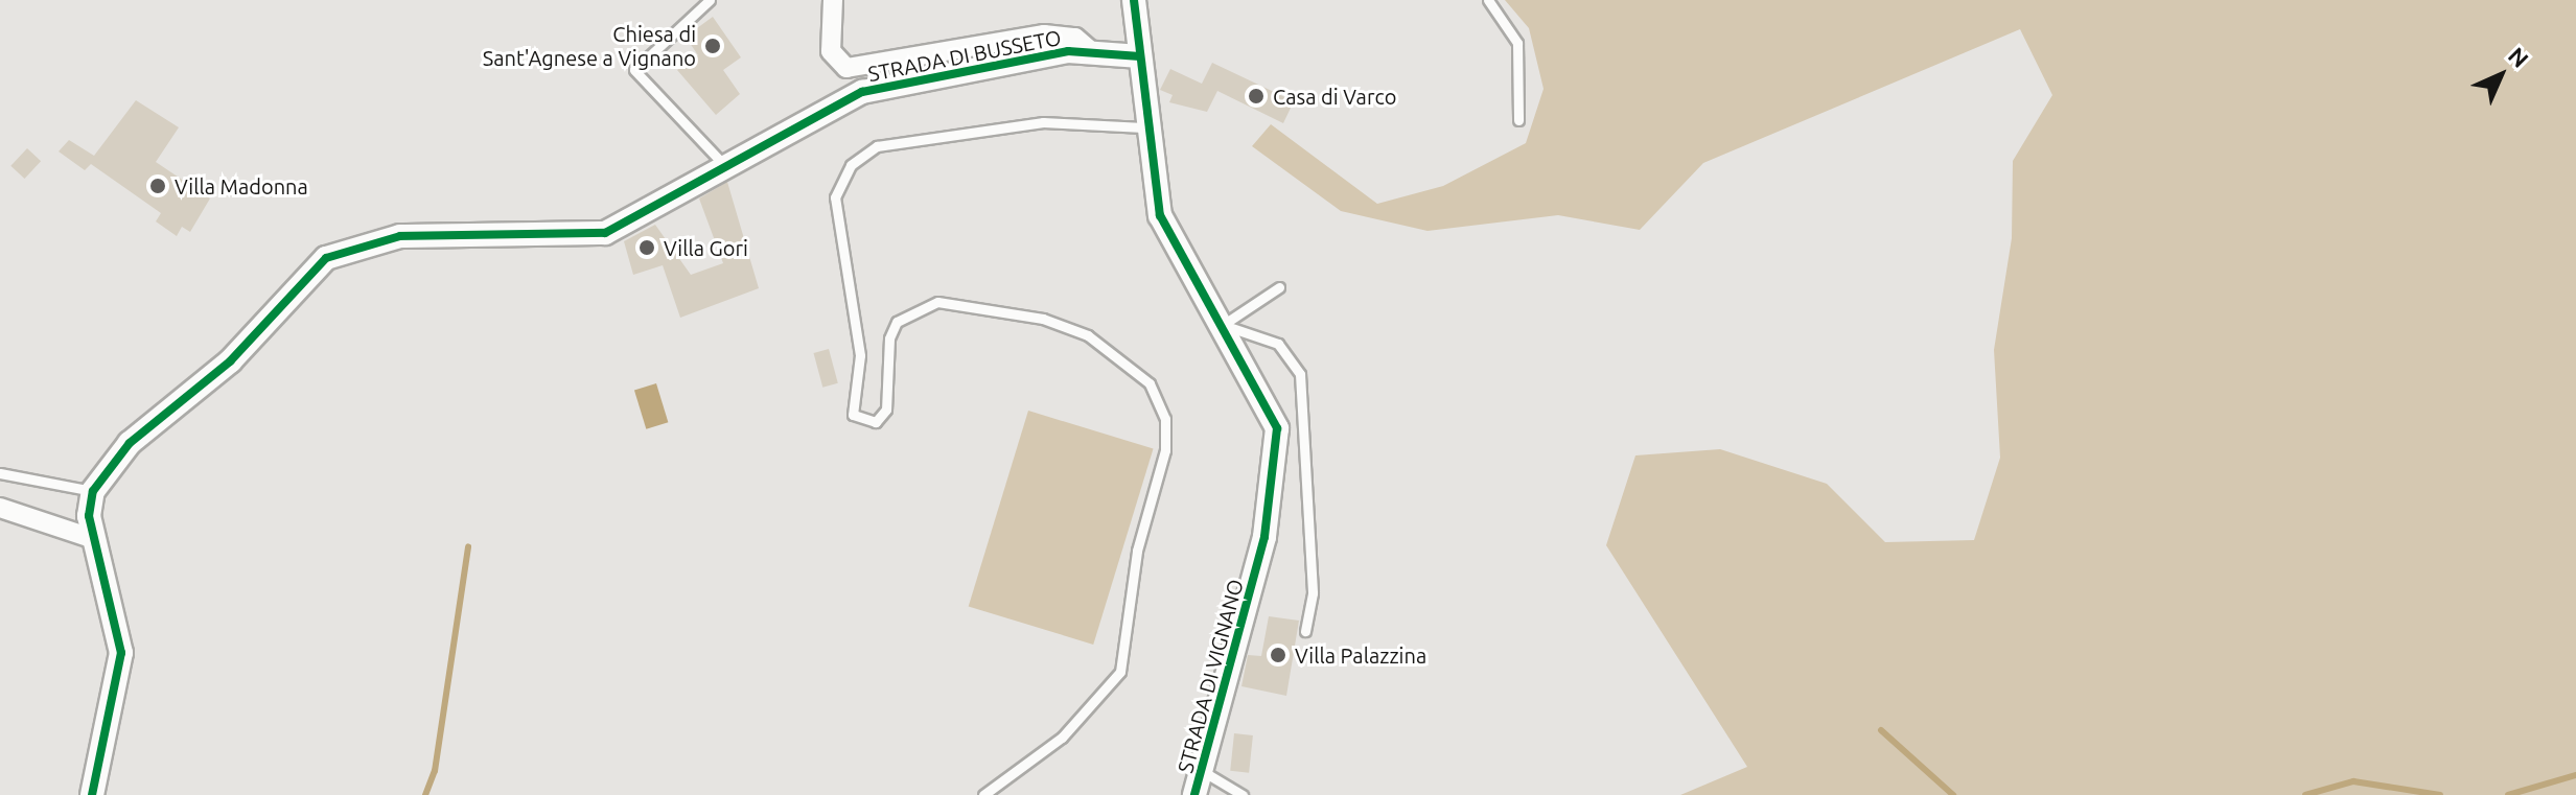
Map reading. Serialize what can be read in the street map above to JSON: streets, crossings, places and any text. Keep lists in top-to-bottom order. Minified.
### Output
{"streets":{"street":["STRADA DI BUSSETO","STRADA DI VIGNANO"]},"crossings":[["STRADA DI BUSSETO","STRADA DI VIGNANO"]],"places":["Chiesa di Sant'Agnese a Vignano","Casa di Varco","Villa Madonna","Villa Gori","Villa Palazzina"],"north":"top right"}
